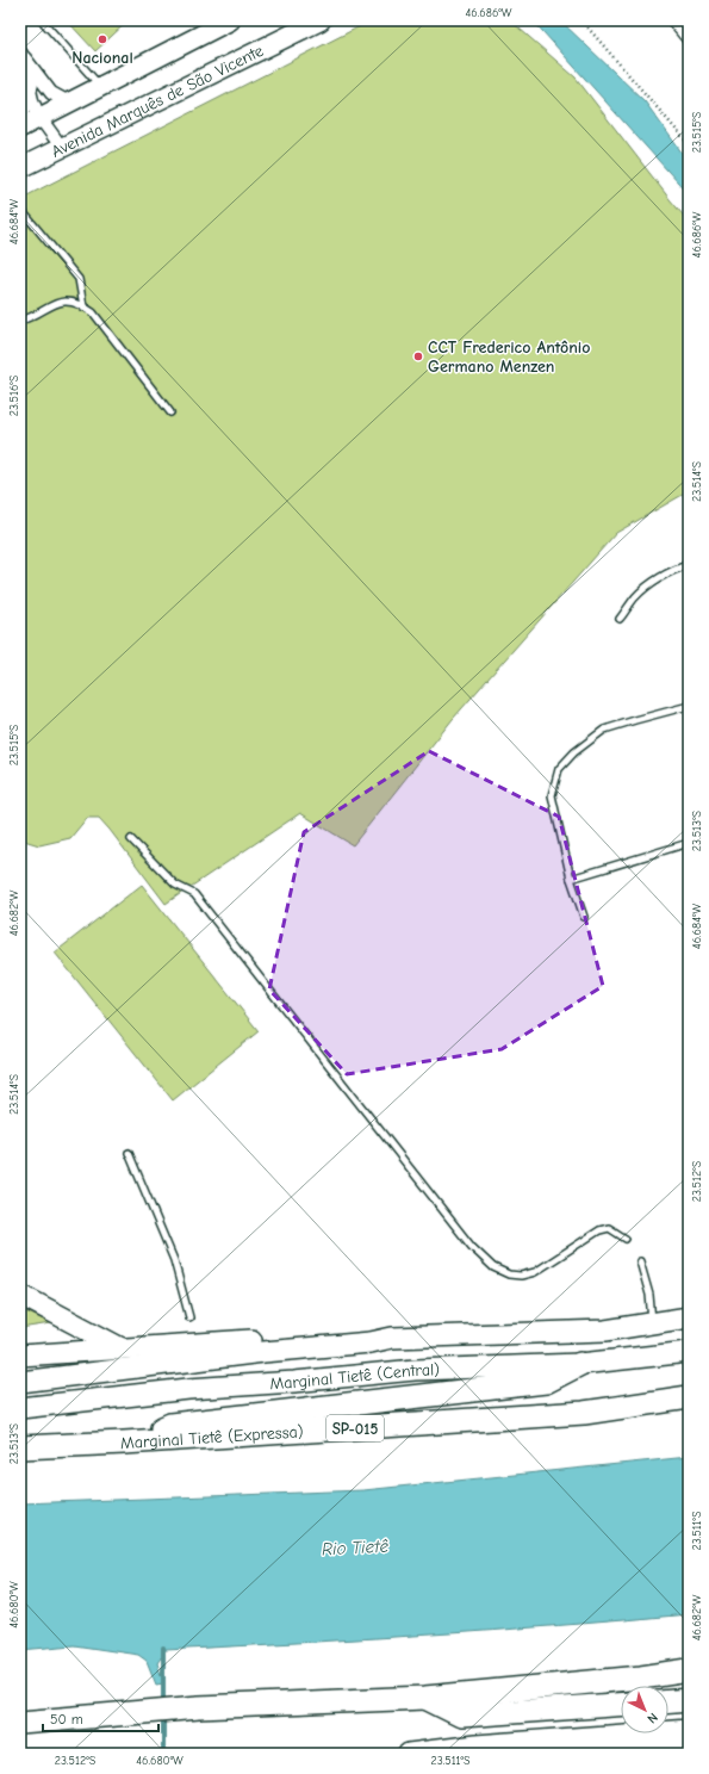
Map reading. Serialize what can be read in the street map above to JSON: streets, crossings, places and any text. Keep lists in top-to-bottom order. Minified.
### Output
{"streets":{"highway":["Marginal Tietê (Central)","SP-015","Marginal Tietê (Expressa)"],"main road":["Avenida Marquês de São Vicente"]},"water":["Rio Tietê"],"places":["Nacional","CCT Frederico Antônio Germano Menzen"],"scale_bar":"50 m","north":"bottom right","coordinates":["46.686°W","23.515°S","46.684°W","23.516°S","23.514°S","23.513°S","46.682°W","23.512°S","23.511°S","46.680°W"]}
